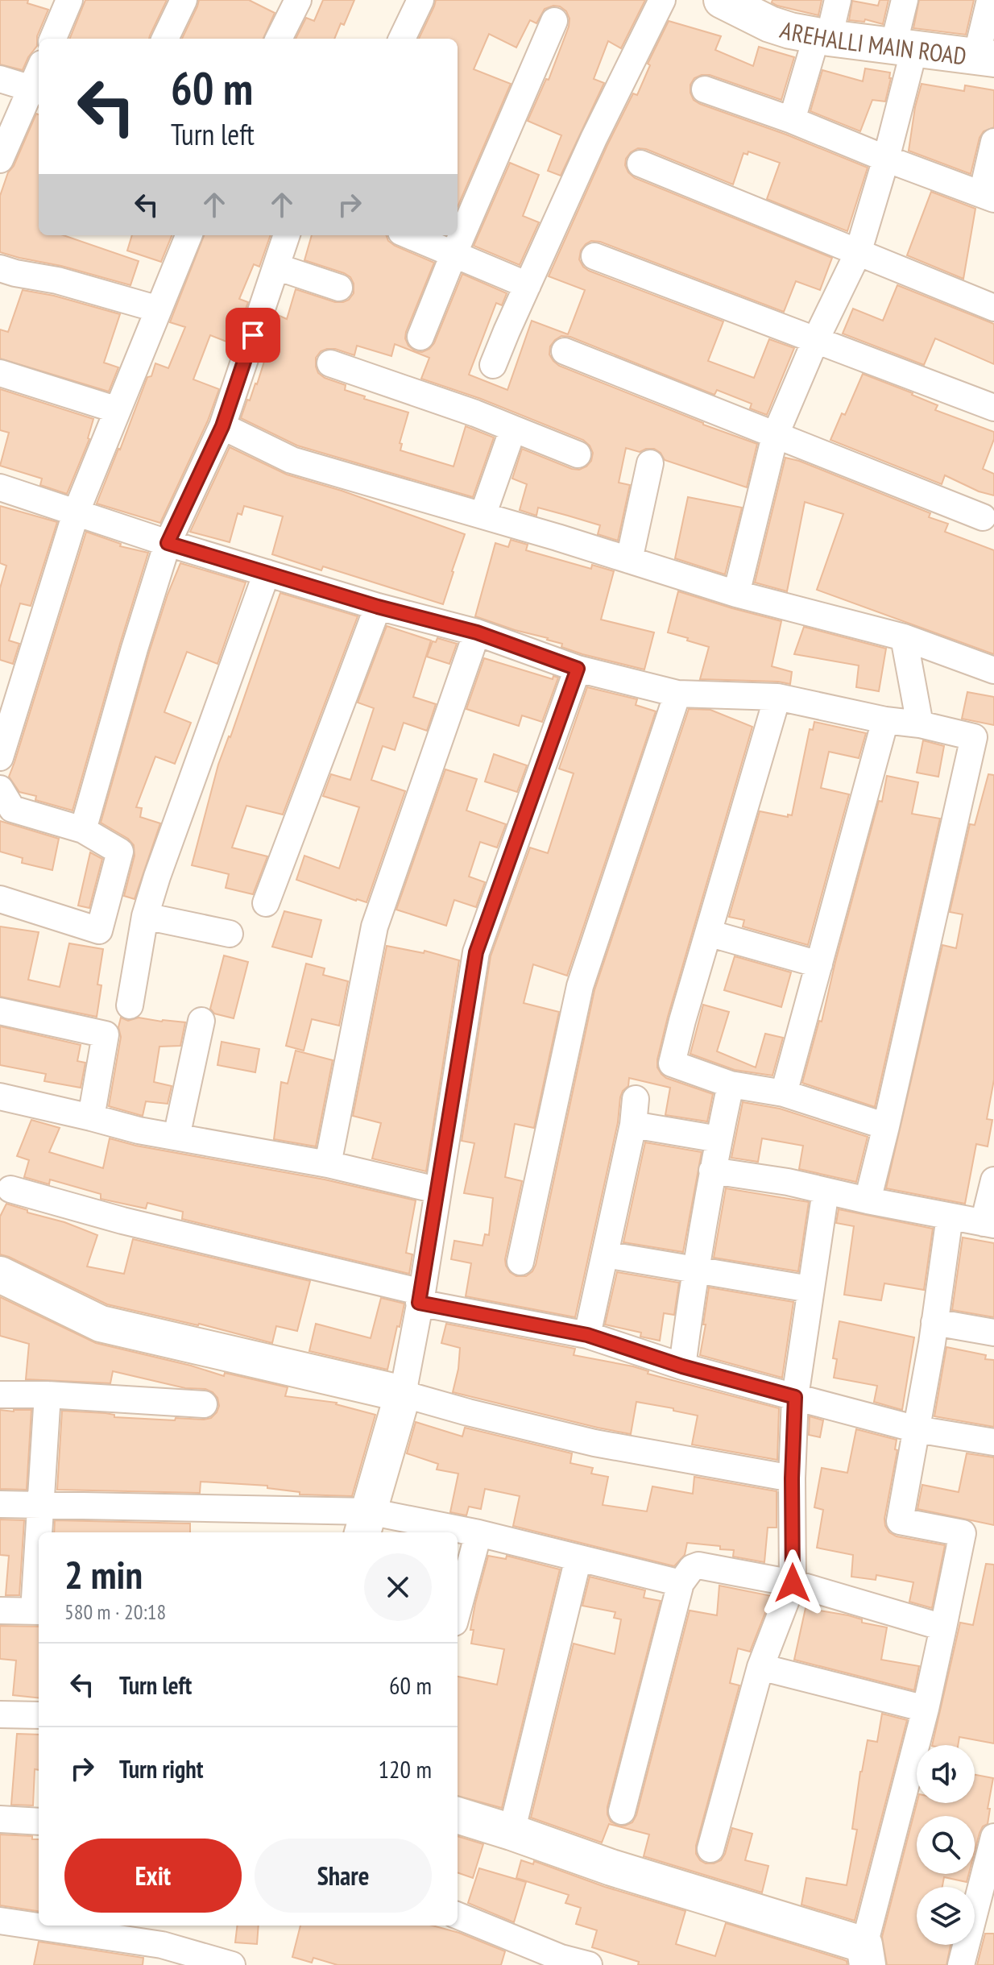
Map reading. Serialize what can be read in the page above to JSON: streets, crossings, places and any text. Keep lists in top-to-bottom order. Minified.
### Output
{"streets":{"street":["AREHALLI MAIN ROAD"]},"page":{"turn":["60 m","Turn left"],"heading":["2 min","580 m · 20:18"],"list":[{"name":"Turn left","value":"60 m"},{"name":"Turn right","value":"120 m"}],"buttons":["Exit","Share"]}}
